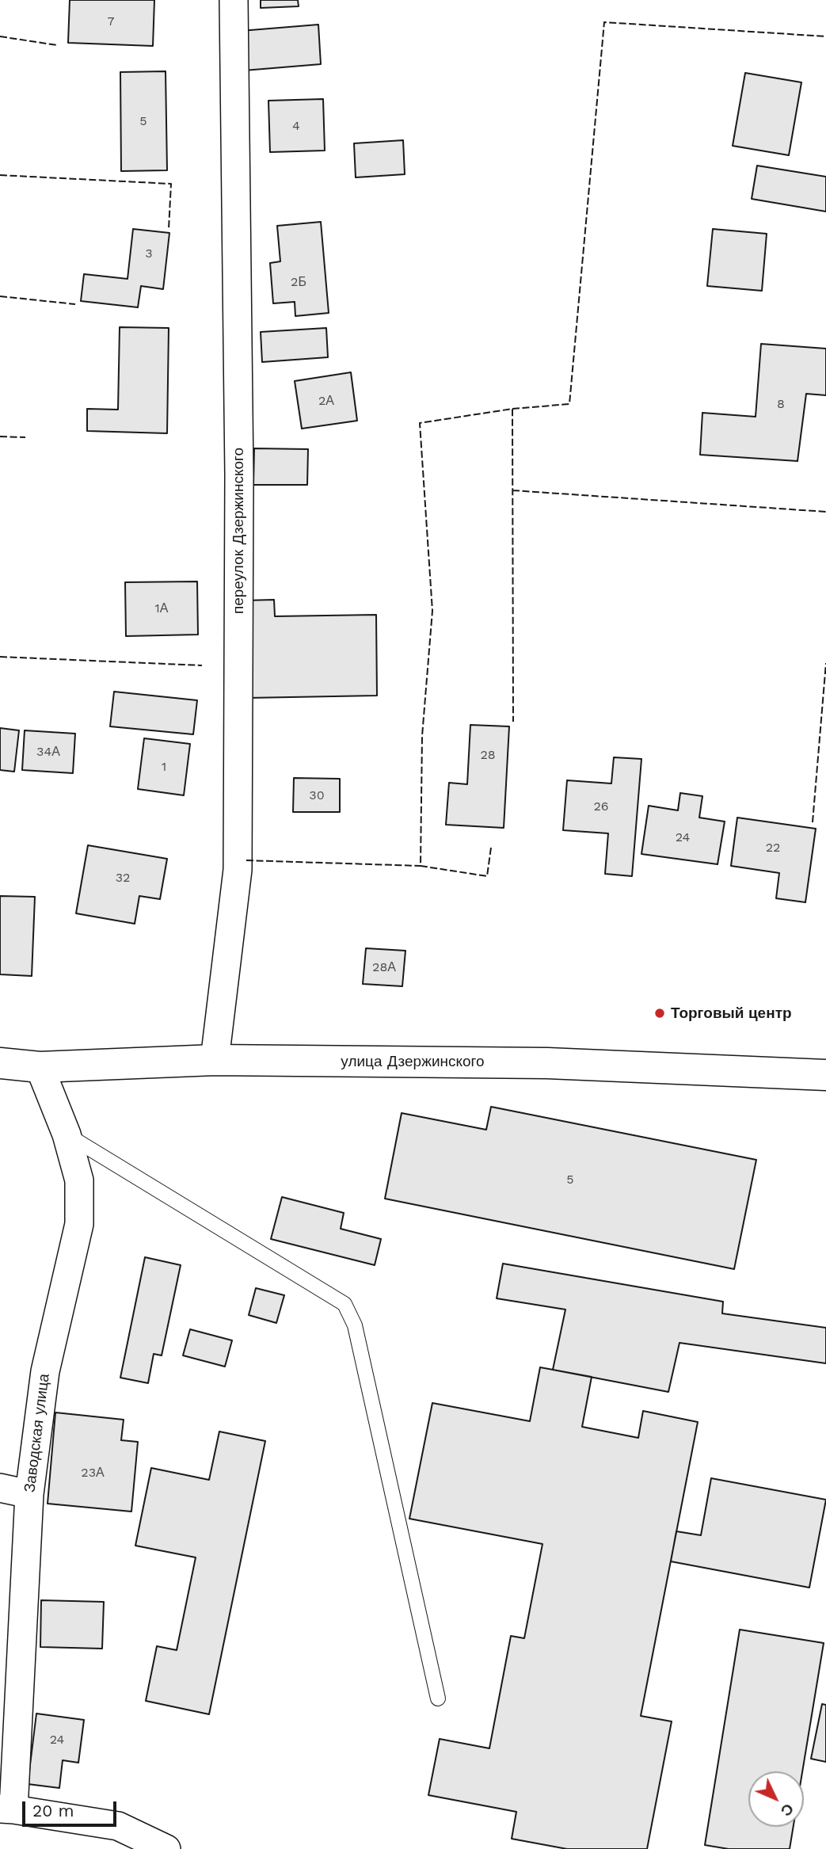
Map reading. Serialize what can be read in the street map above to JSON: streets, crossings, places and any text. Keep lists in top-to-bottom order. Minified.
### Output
{"streets":{"street":["переулок Дзержинского","улица Дзержинского","Заводская улица"]},"crossings":[["переулок Дзержинского","улица Дзержинского"],["улица Дзержинского","Заводская улица"]],"places":["Торговый центр"],"house_numbers":["7","5","4","3","2Б","2А","8","1А","34А","28","1","30","26","24","22","32","28А","5","23А","24"],"scale_bar":"20 m","north":"bottom right"}
